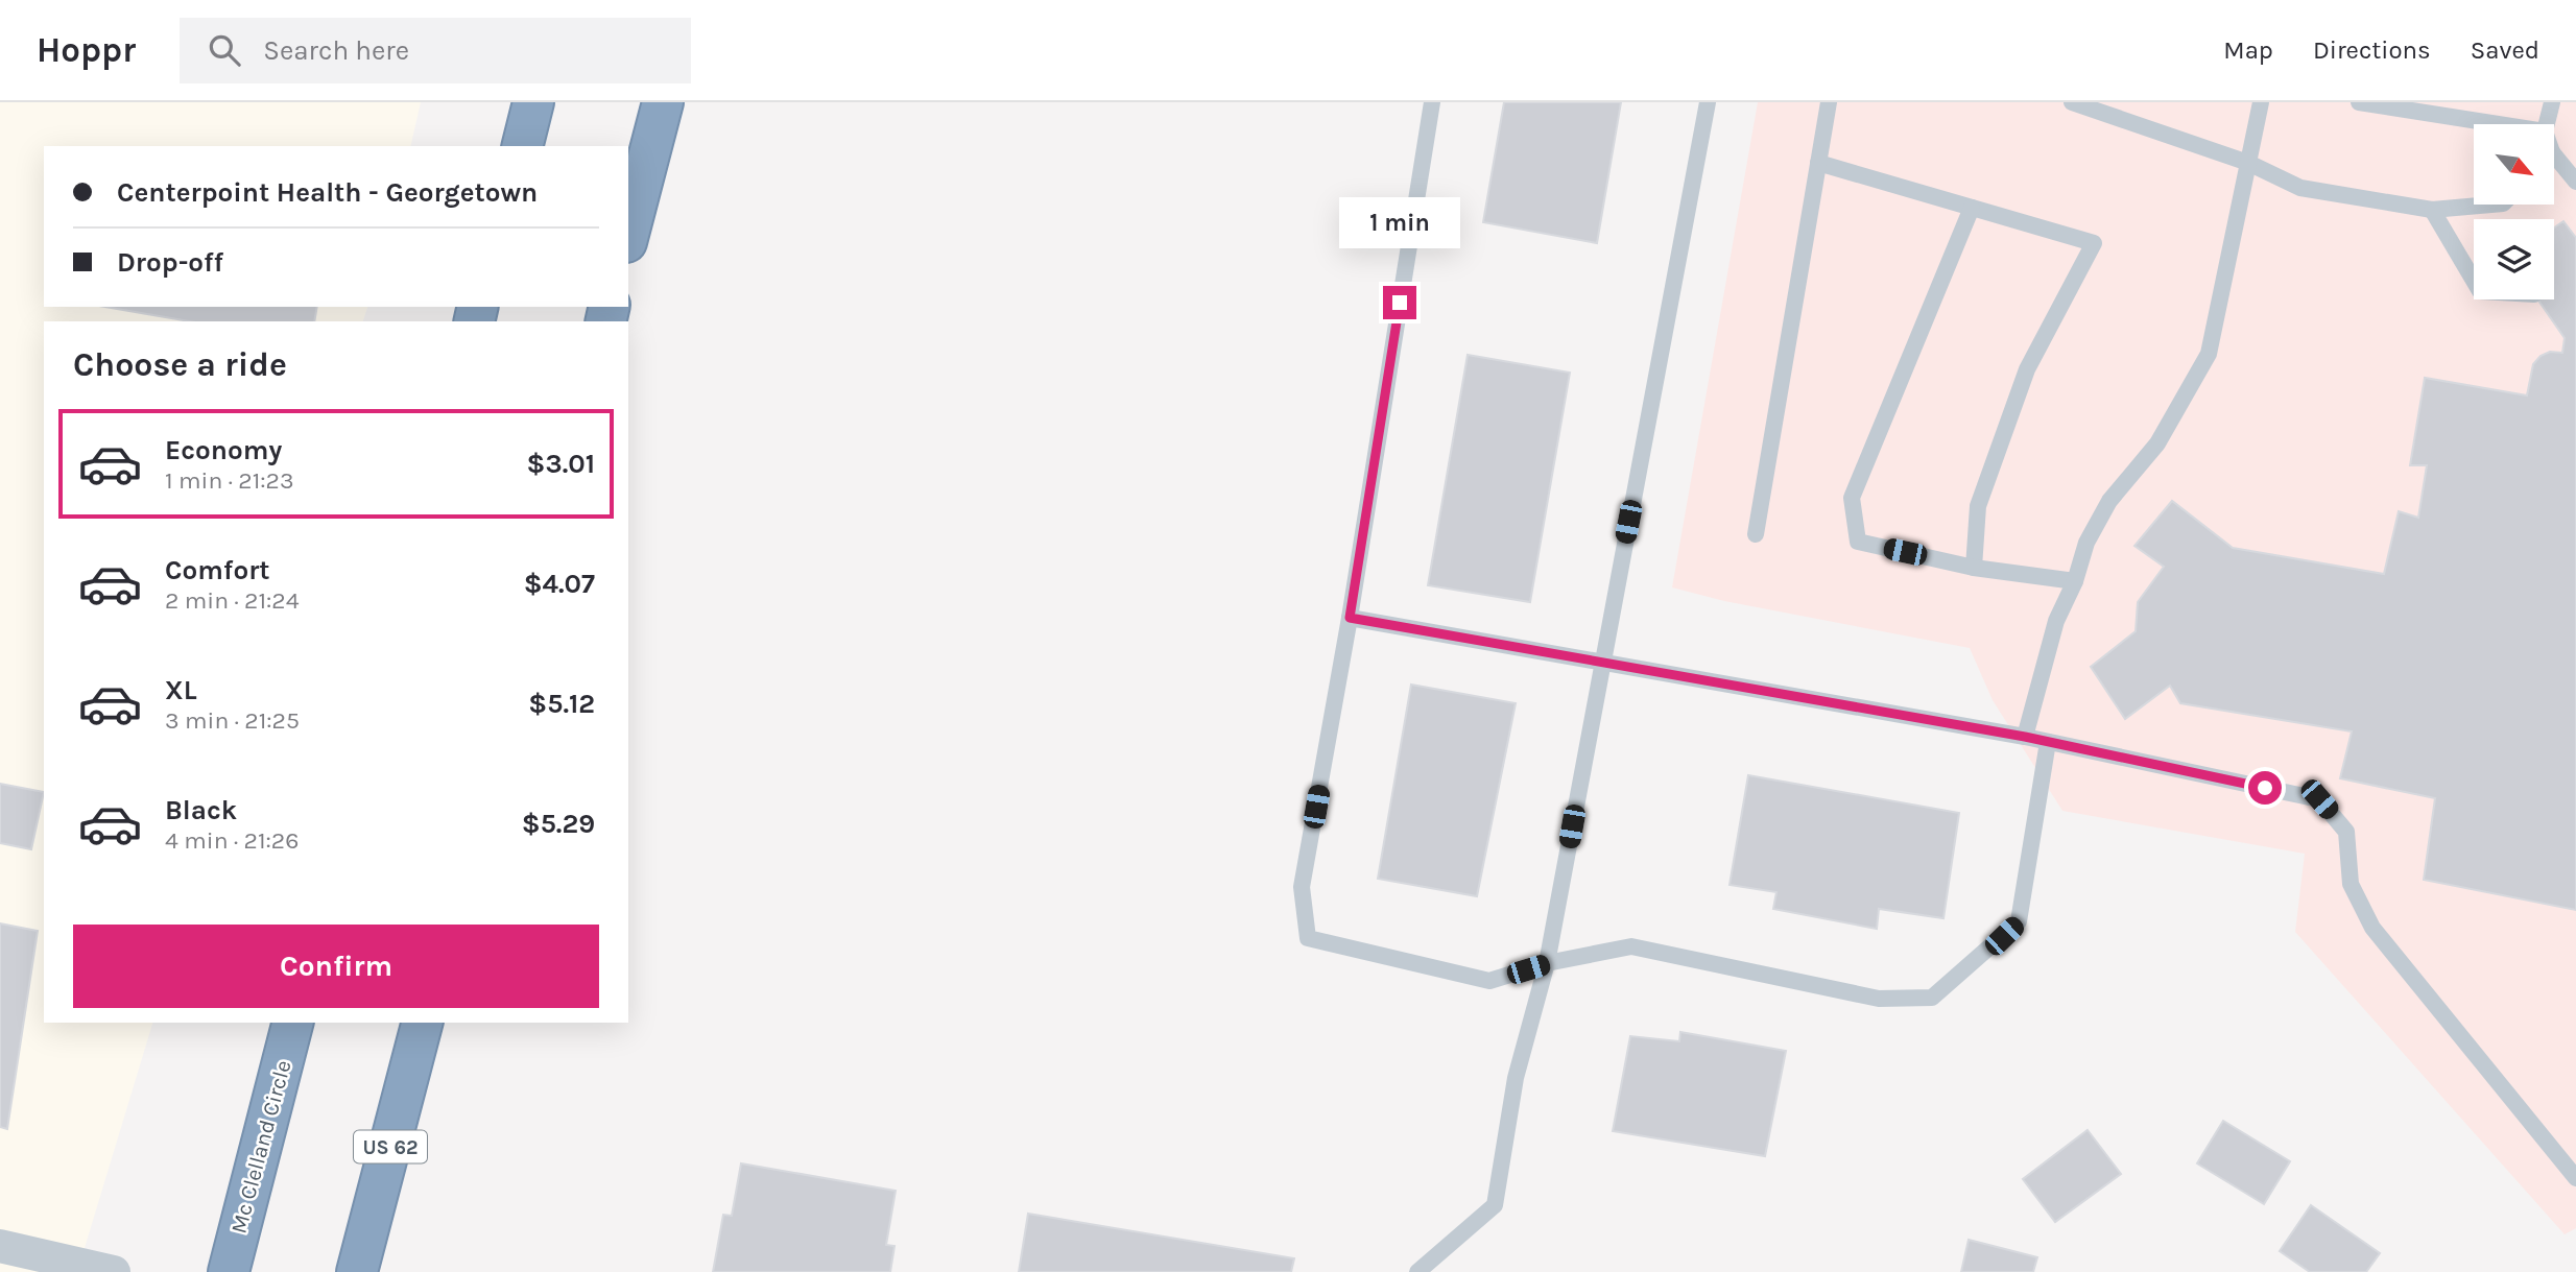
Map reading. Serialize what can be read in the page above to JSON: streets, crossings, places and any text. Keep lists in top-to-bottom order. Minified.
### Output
{"streets":{"highway":["Mc Clelland Circle","US 62"]},"north":"bottom right","page":{"header":"Hoppr","search":"Search here","nav":["Map","Directions","Saved"],"banner":["Centerpoint Health - Georgetown","Drop-off"],"bubble":"1 min","heading":"Choose a ride","list":[{"name":"Economy","note":"1 min · 21:23","value":"$3.01"},{"name":"Comfort","note":"2 min · 21:24","value":"$4.07"},{"name":"XL","note":"3 min · 21:25","value":"$5.12"},{"name":"Black","note":"4 min · 21:26","value":"$5.29"}],"buttons":"Confirm"}}
